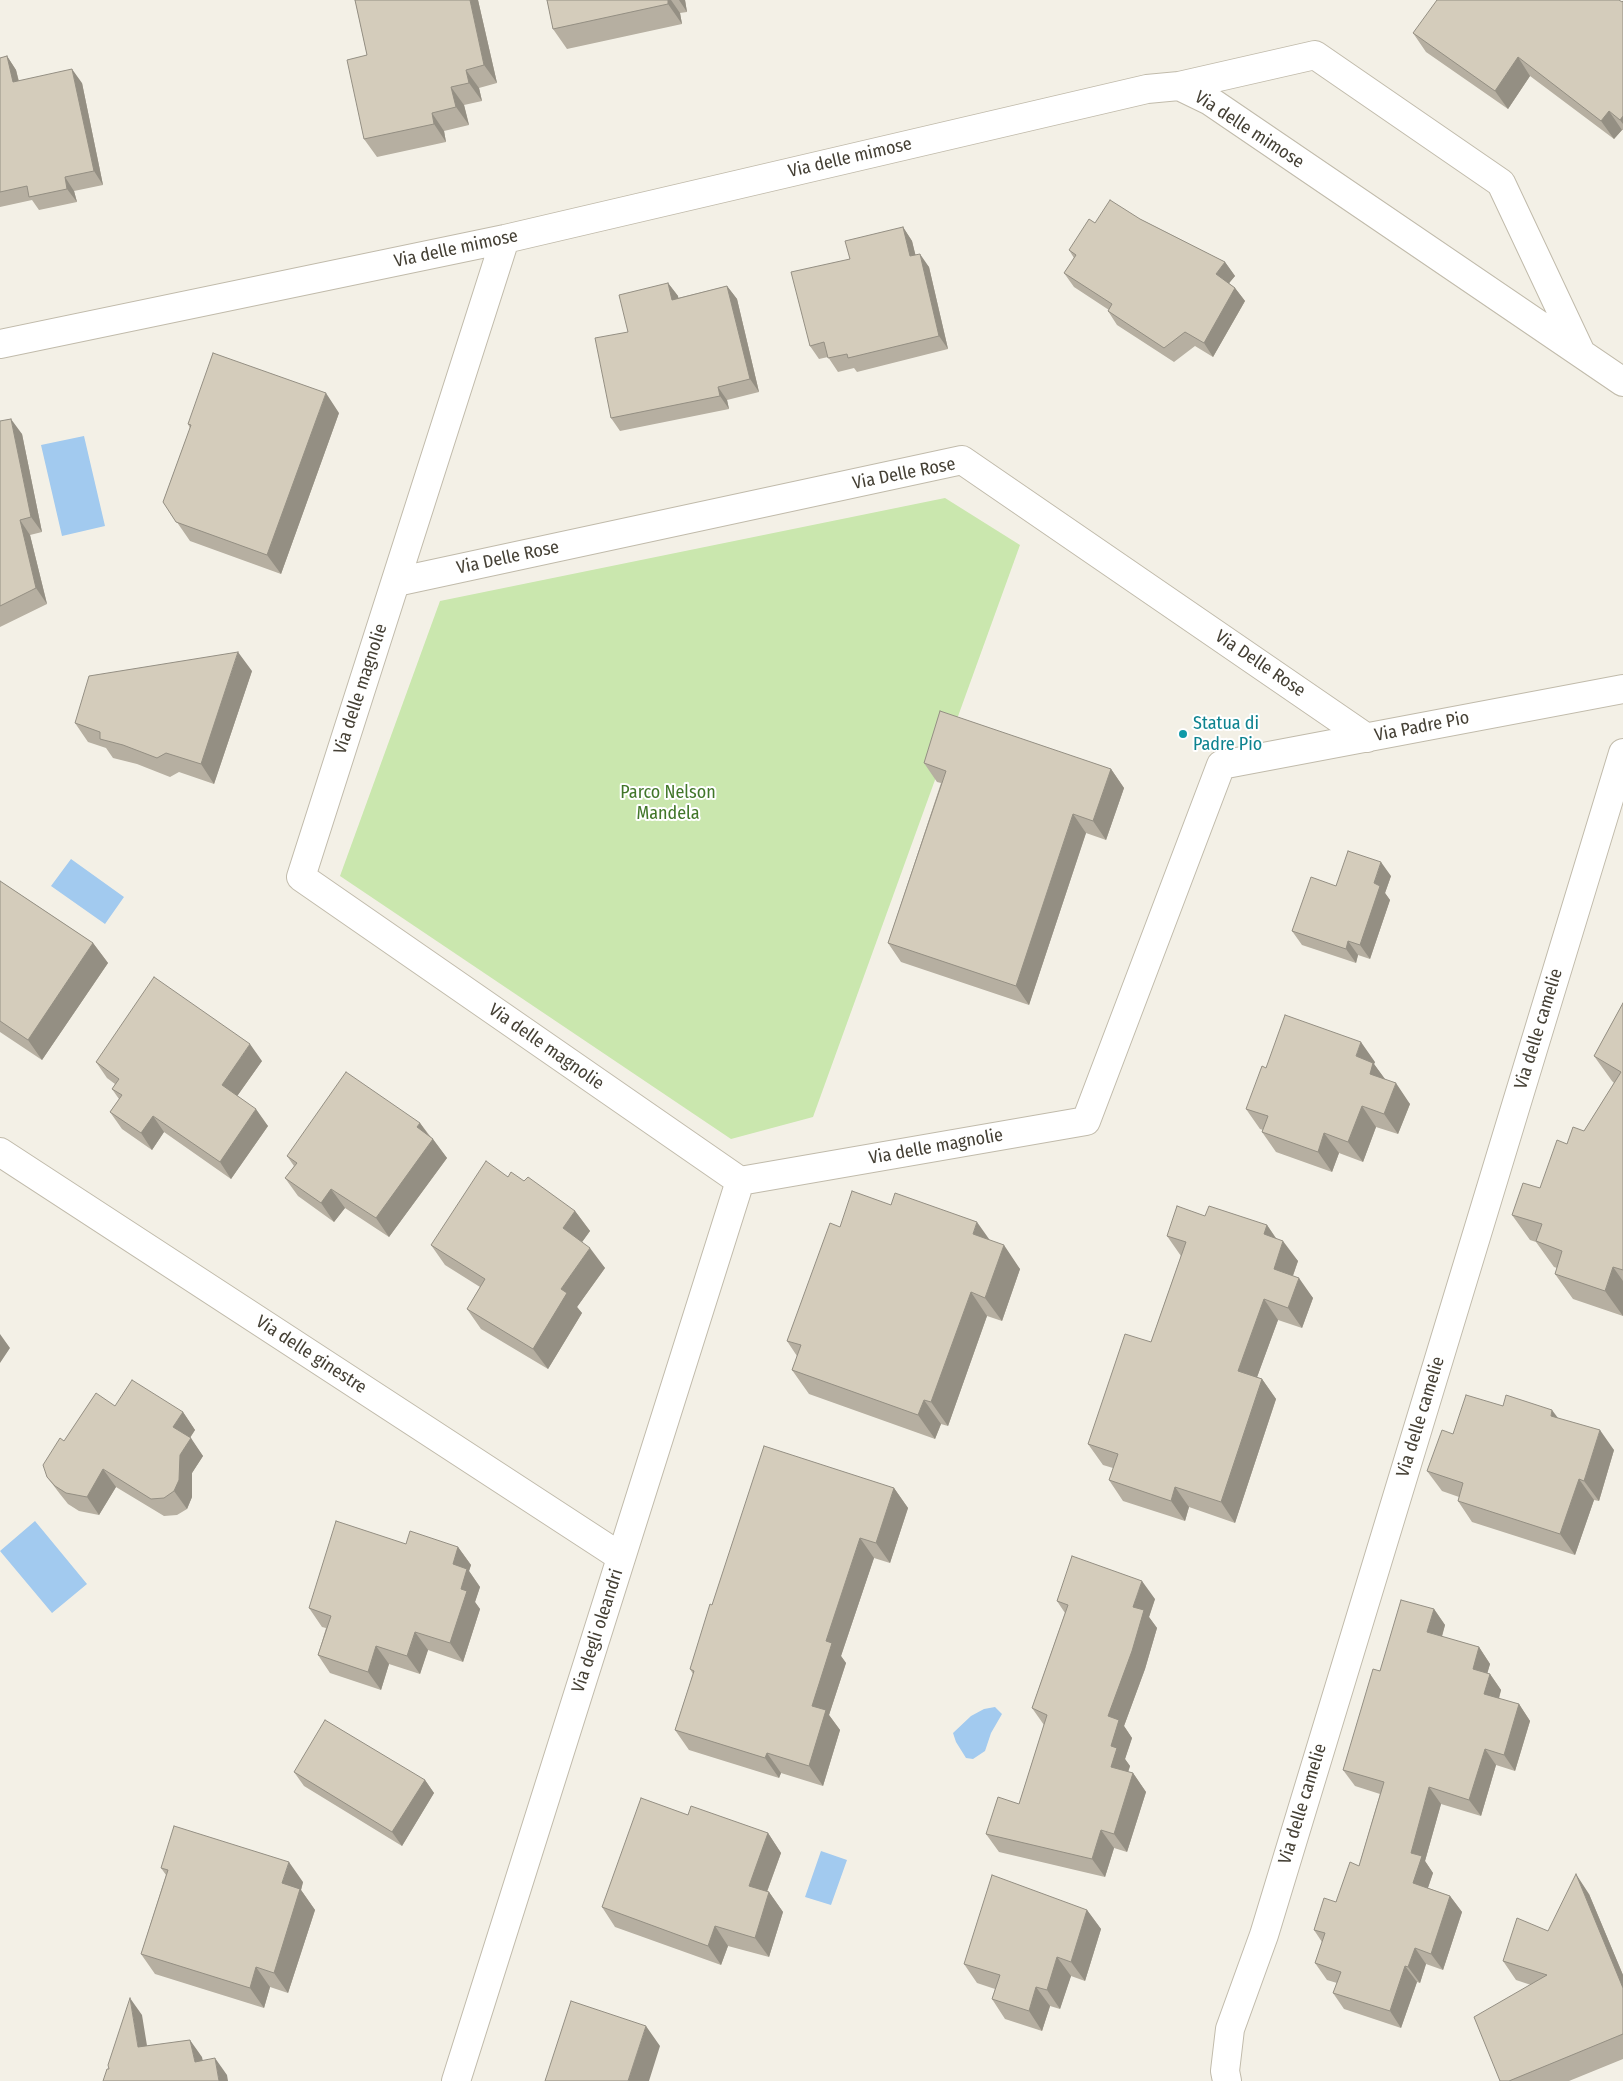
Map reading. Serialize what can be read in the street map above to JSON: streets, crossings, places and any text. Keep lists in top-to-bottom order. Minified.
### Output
{"streets":{"street":["Via delle mimose","Via Delle Rose","Via delle magnolie","Via Padre Pio","Via delle camelie","Via delle ginestre","Via degli oleandri"]},"crossings":[["Via delle mimose","Via delle magnolie"],["Via Delle Rose","Via delle magnolie"],["Via Delle Rose","Via Padre Pio"],["Via delle magnolie","Via Padre Pio"],["Via delle magnolie","Via degli oleandri"],["Via delle ginestre","Via degli oleandri"]],"parks":["Parco Nelson Mandela"],"places":["Statua di Padre Pio"]}
